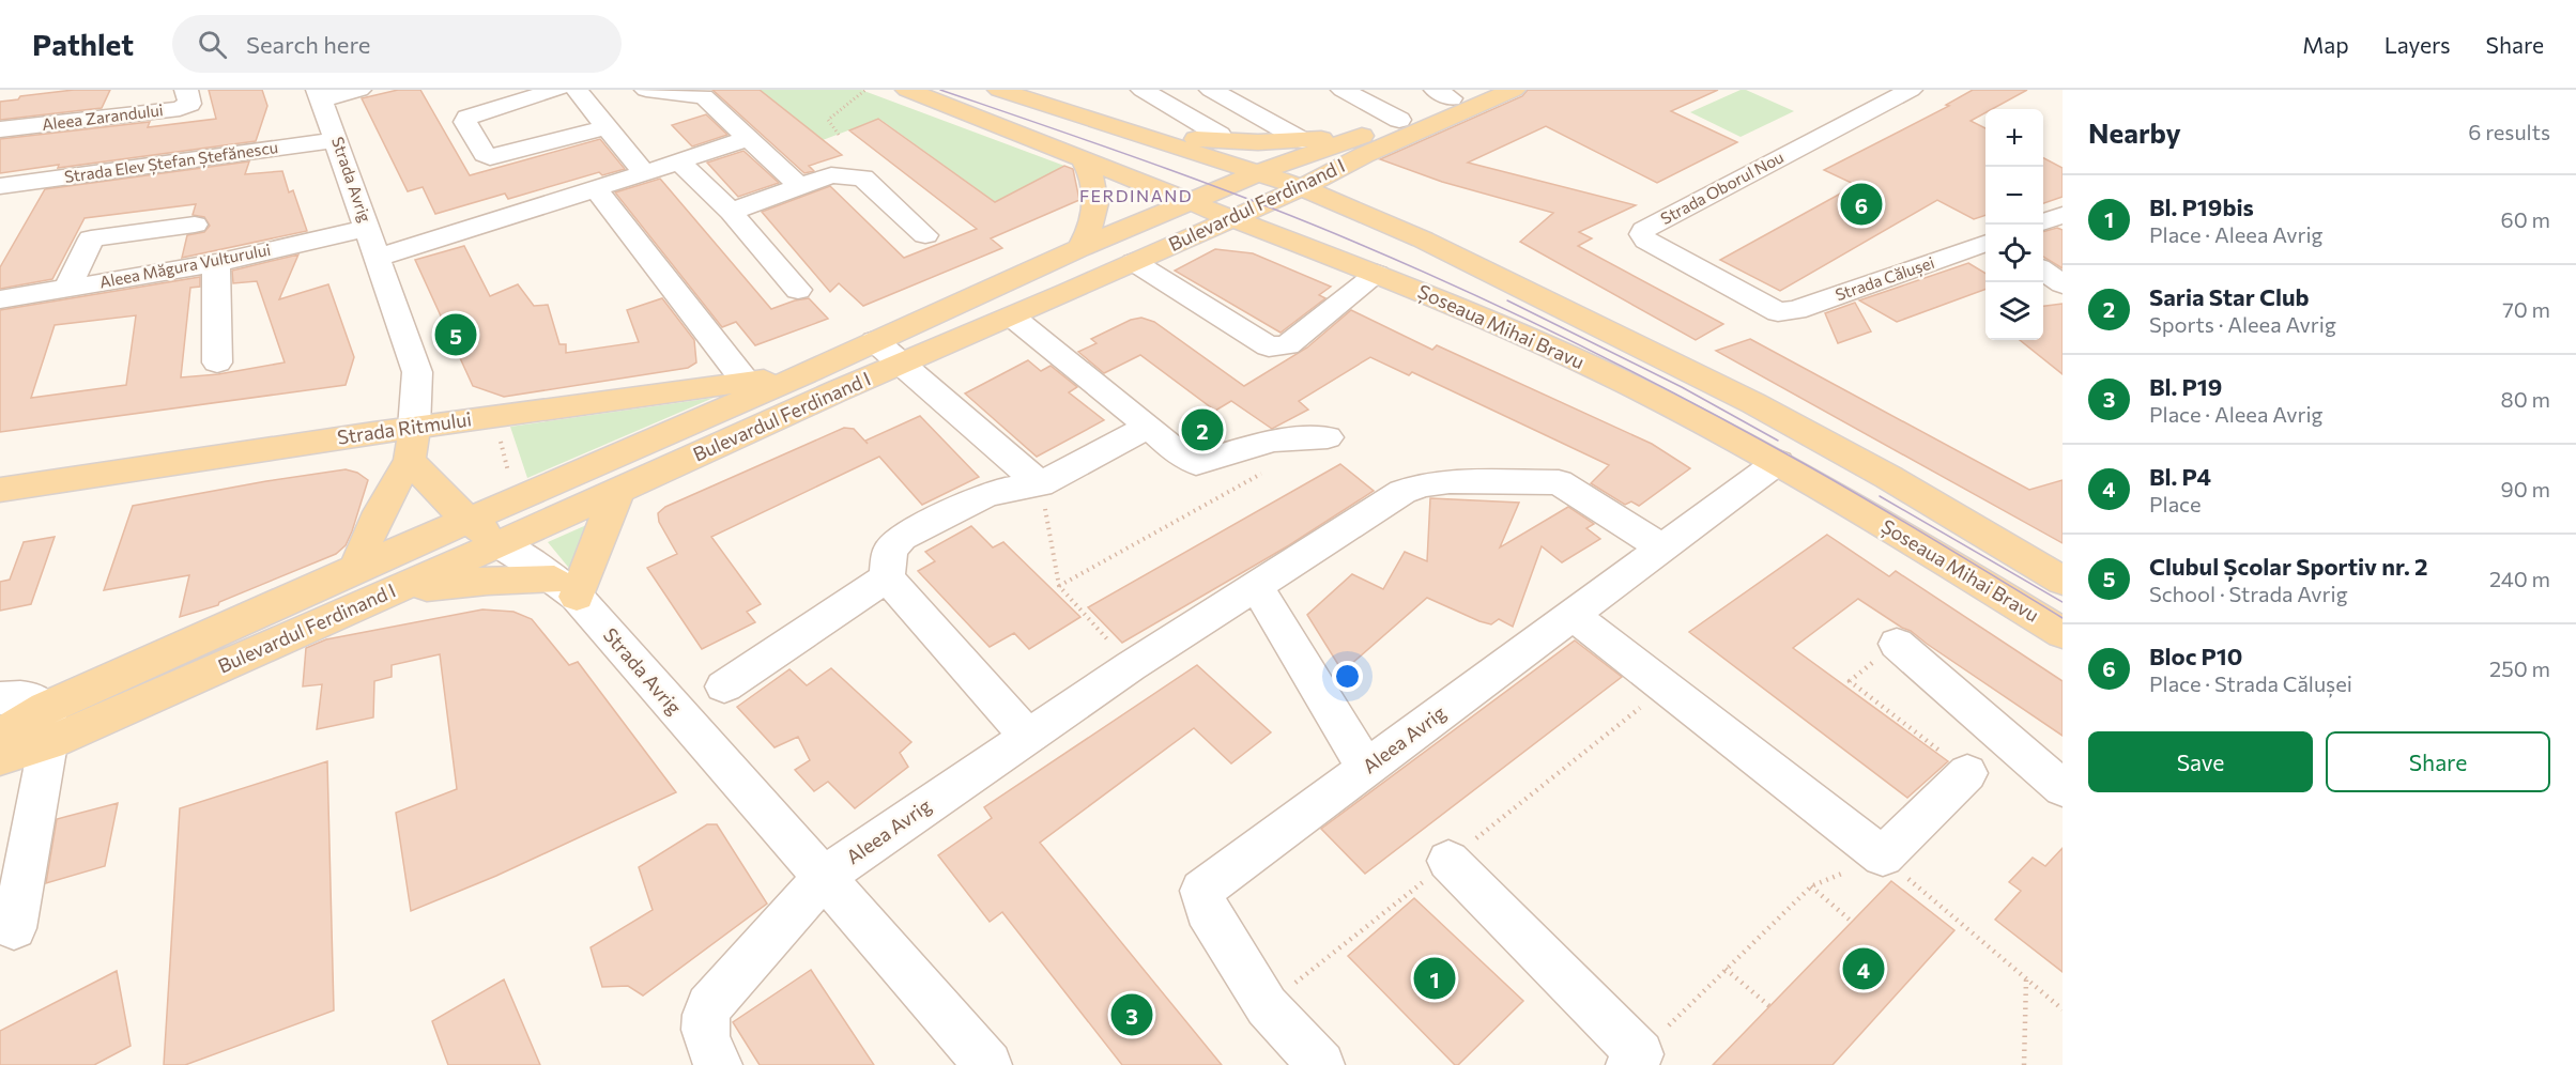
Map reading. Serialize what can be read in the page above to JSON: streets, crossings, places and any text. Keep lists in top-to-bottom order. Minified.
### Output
{"streets":{"main road":["Strada Avrig","Bulevardul Ferdinand I","Șoseaua Mihai Bravu","Strada Ritmului"],"street":["Aleea Zarandului","Strada Elev Ștefan Ștefănescu","Strada Oborul Nou","Aleea Măgura Vulturului","Strada Călușei","Aleea Avrig"]},"crossings":[["Strada Elev Ștefan Ștefănescu","Strada Avrig"],["Strada Avrig","Bulevardul Ferdinand I"],["Strada Avrig","Aleea Măgura Vulturului"],["Strada Avrig","Strada Ritmului"],["Strada Avrig","Aleea Avrig"],["Strada Oborul Nou","Strada Călușei"],["Bulevardul Ferdinand I","Șoseaua Mihai Bravu"],["Bulevardul Ferdinand I","Strada Ritmului"],["Șoseaua Mihai Bravu","Aleea Avrig"]],"districts":["FERDINAND"],"page":{"header":"Pathlet","search":"Search here","nav":["Map","Layers","Share"],"heading":["Nearby","6 results"],"map_buttons":["+","−"],"list":[{"mark":"1","name":"Bl. P19bis","note":"Place · Aleea Avrig","value":"60 m"},{"mark":"2","name":"Saria Star Club","note":"Sports · Aleea Avrig","value":"70 m"},{"mark":"3","name":"Bl. P19","note":"Place · Aleea Avrig","value":"80 m"},{"mark":"4","name":"Bl. P4","note":"Place","value":"90 m"},{"mark":"5","name":"Clubul Școlar Sportiv nr. 2","note":"School · Strada Avrig","value":"240 m"},{"mark":"6","name":"Bloc P10","note":"Place · Strada Călușei","value":"250 m"}],"pins":["6","5","2","4","1","3"],"buttons":["Save","Share"]}}
